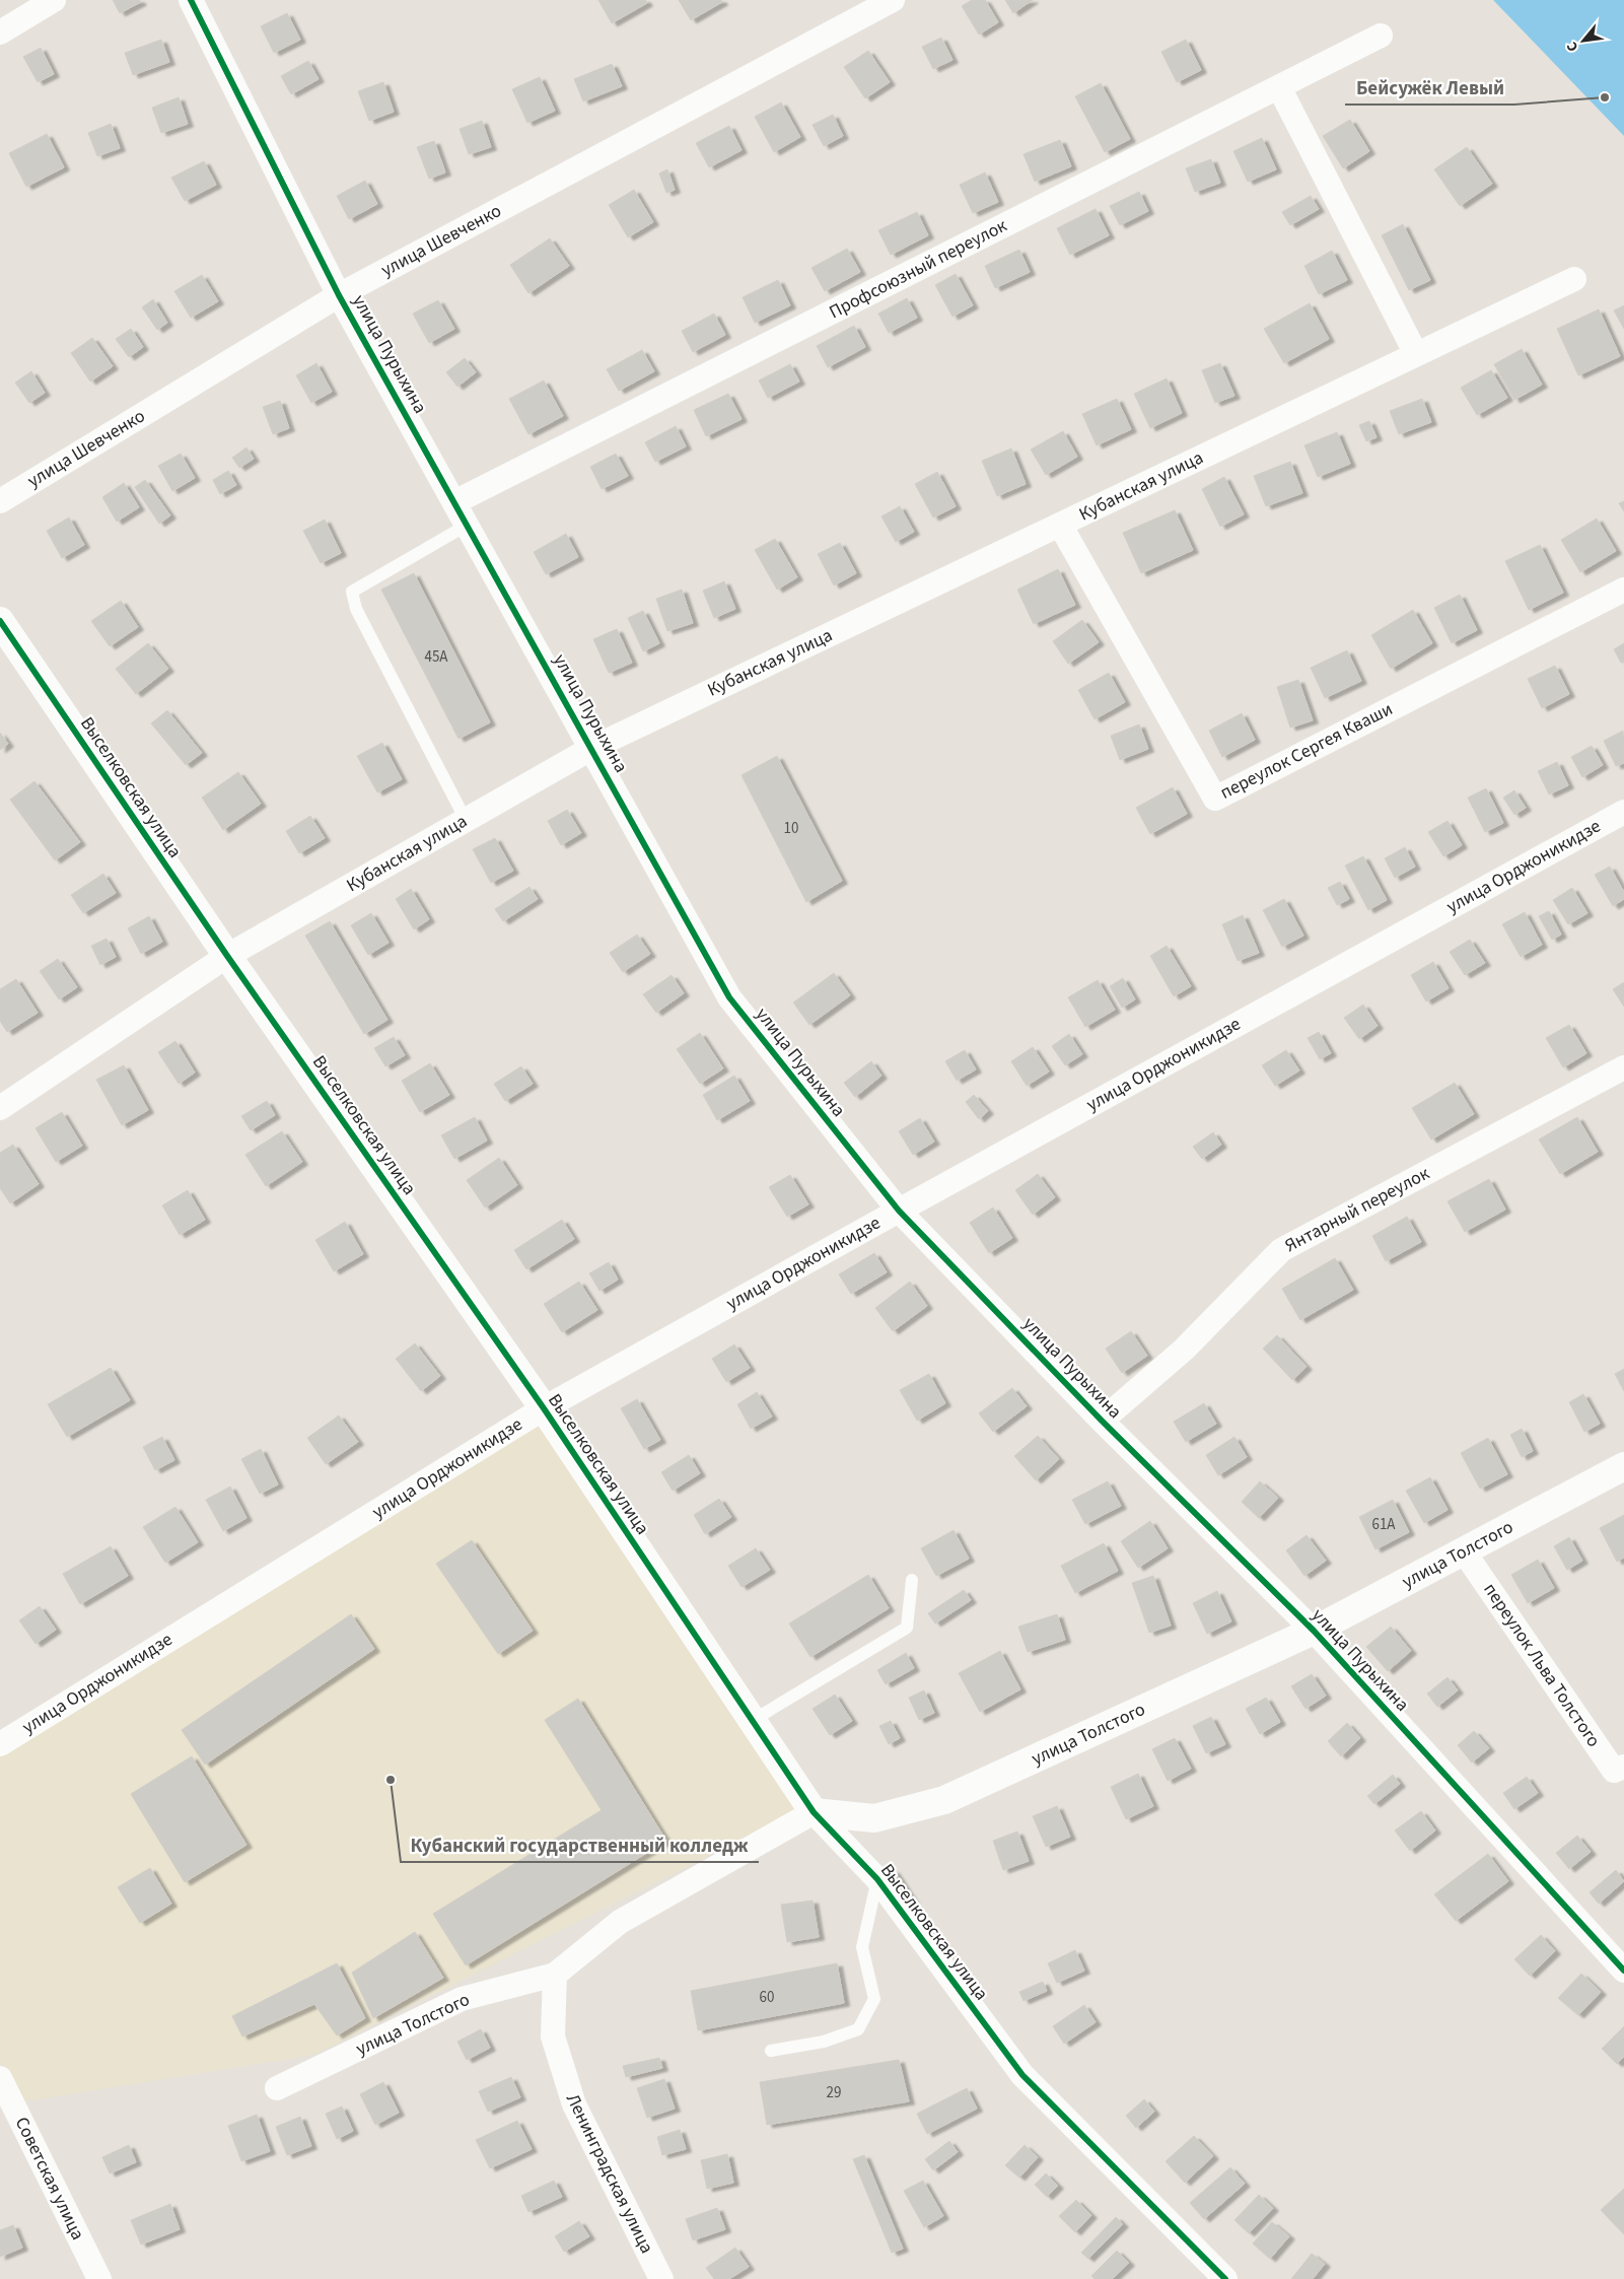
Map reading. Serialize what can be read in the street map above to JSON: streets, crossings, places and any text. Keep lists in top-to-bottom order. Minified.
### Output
{"streets":{"street":["улица Шевченко","Профсоюзный переулок","улица Пурыхина","Кубанская улица","переулок Сергея Кваши","Выселковская улица","улица Орджоникидзе","Янтарный переулок","улица Толстого","переулок Льва Толстого","Ленинградская улица","Советская улица"]},"crossings":[["улица Шевченко","улица Пурыхина"],["Профсоюзный переулок","улица Пурыхина"],["улица Пурыхина","Кубанская улица"],["улица Пурыхина","улица Орджоникидзе"],["улица Пурыхина","Янтарный переулок"],["улица Пурыхина","улица Толстого"],["Кубанская улица","переулок Сергея Кваши"],["Кубанская улица","Выселковская улица"],["Выселковская улица","улица Орджоникидзе"],["Выселковская улица","улица Толстого"],["улица Толстого","переулок Льва Толстого"],["улица Толстого","Ленинградская улица"]],"places":["Бейсужёк Левый","Кубанский государственный колледж"],"house_numbers":["45А","10","61А","60","29"],"north":"bottom left"}
